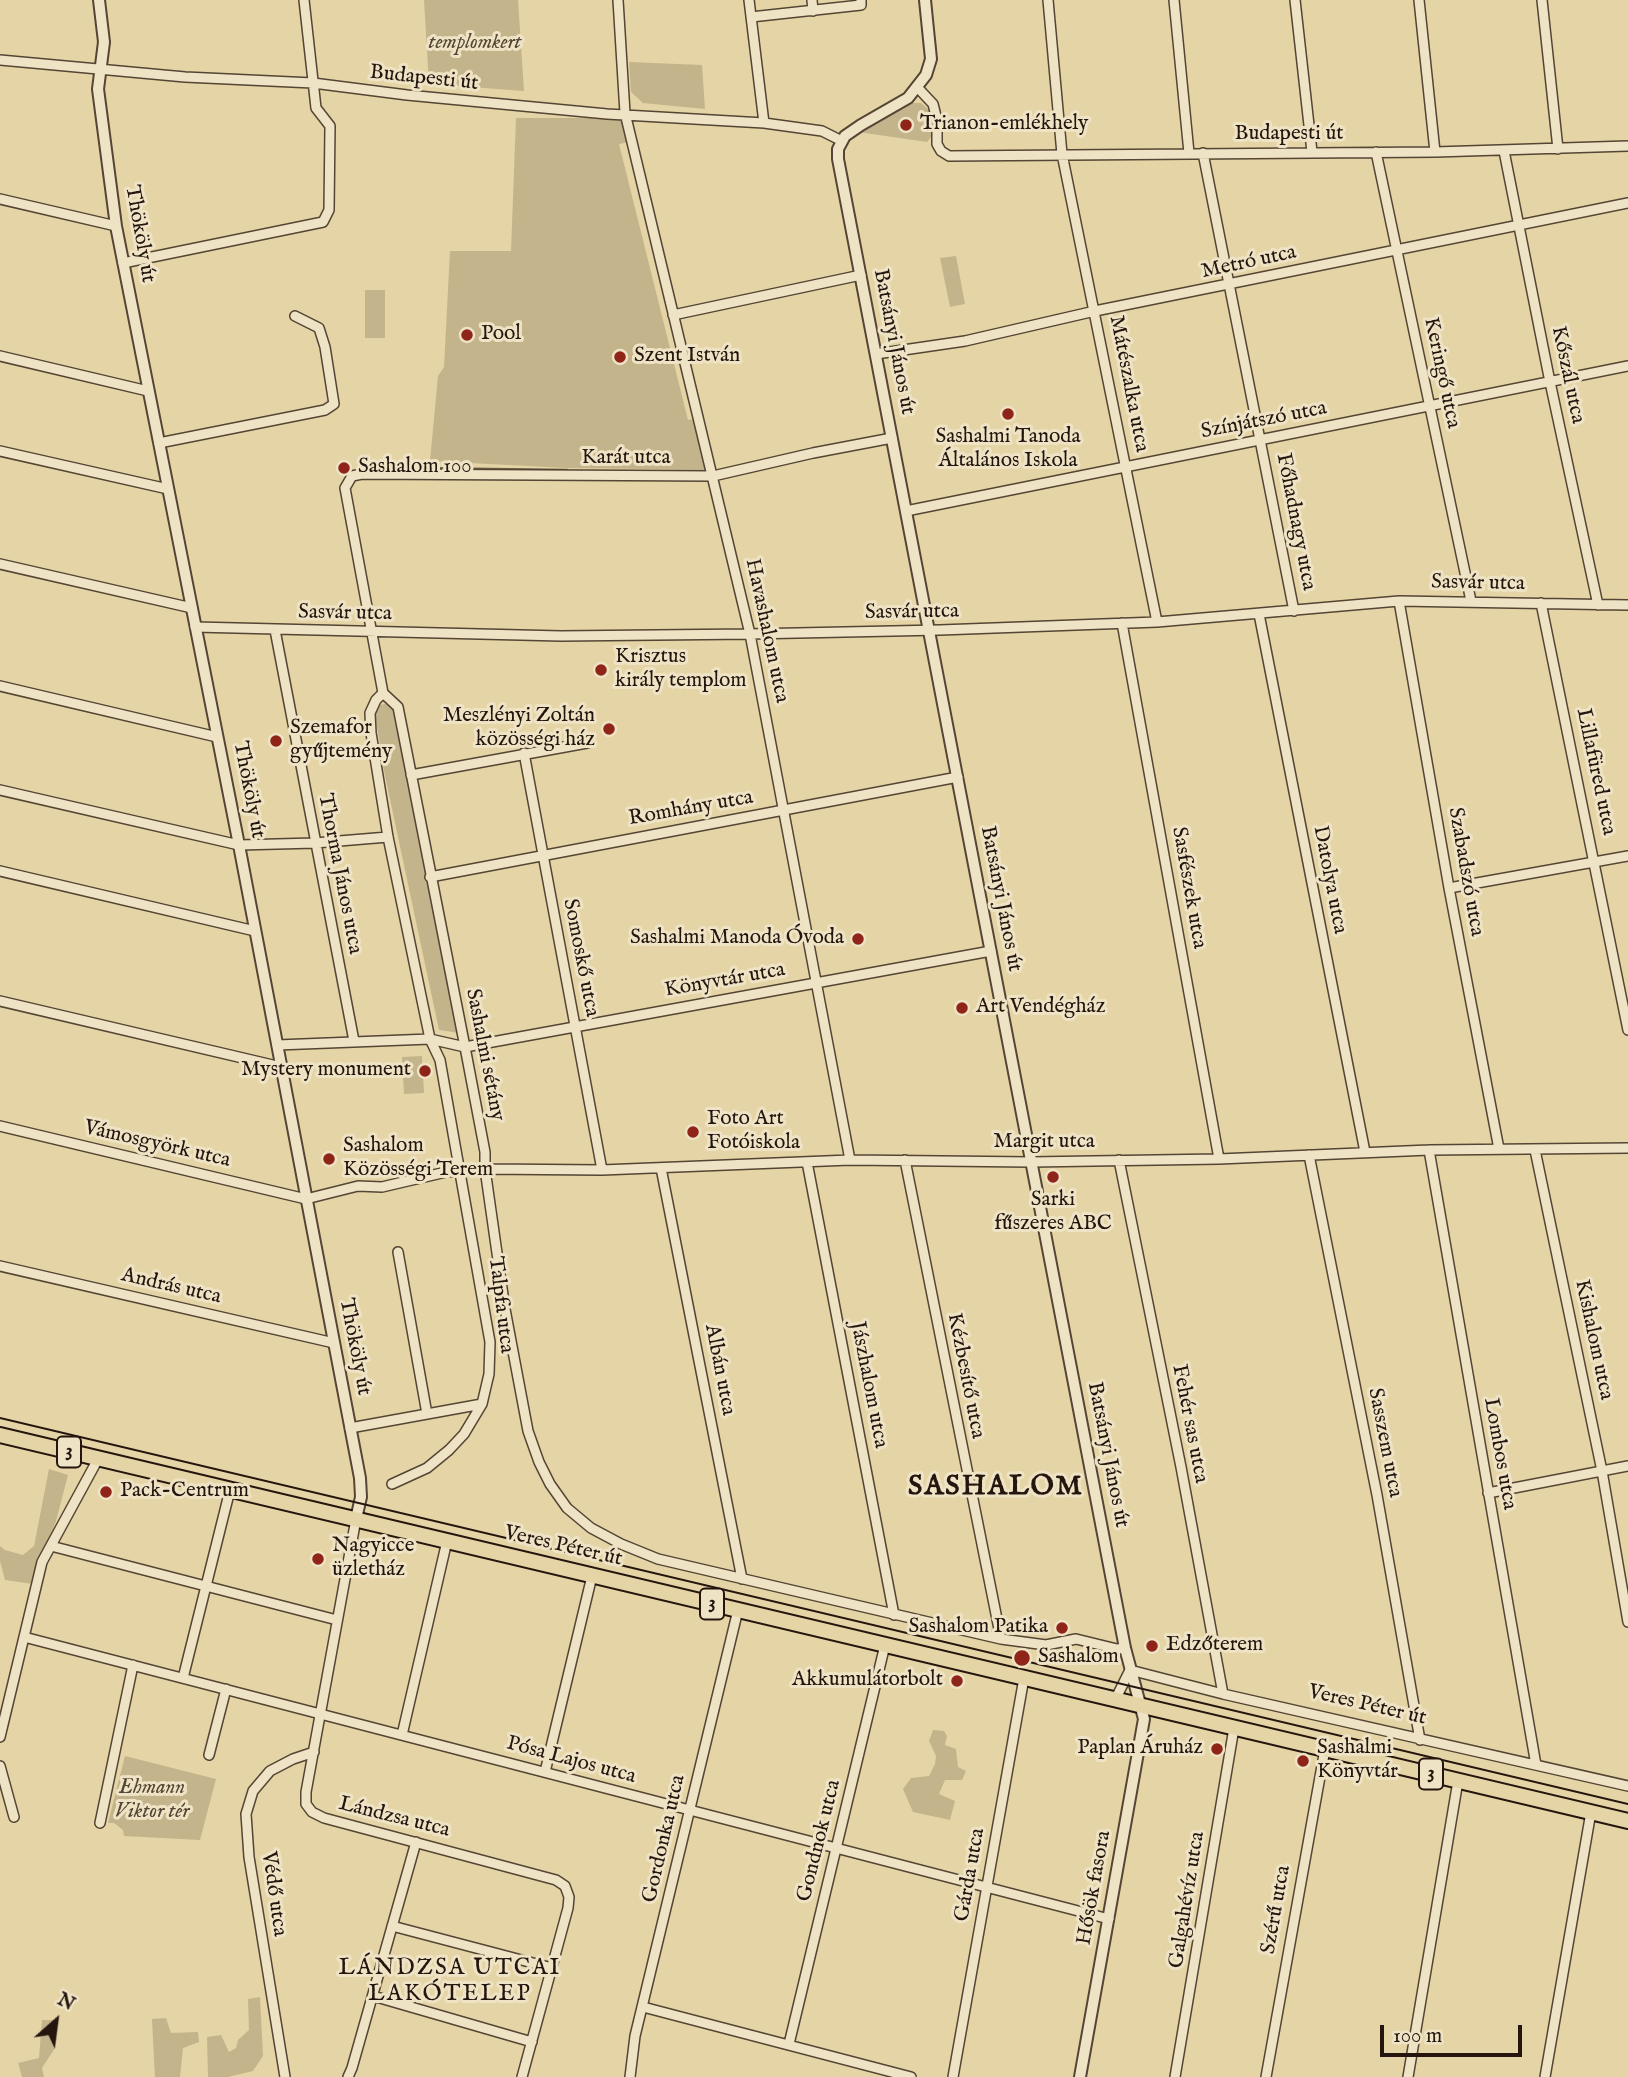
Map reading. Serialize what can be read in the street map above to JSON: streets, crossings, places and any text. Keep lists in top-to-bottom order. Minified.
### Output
{"streets":{"main road":["3","Veres Péter út"],"street":["Budapesti út","Thököly út","Metró utca","Batsányi János út","Keringő utca","Kőszál utca","Mátészalka utca","Színjátszó utca","Karát utca","Főhadnagy utca","Sasvár utca","Havashalom utca","Lillafüred utca","Romhány utca","Szabadszó utca","Thorma János utca","Datolya utca","Sasfészek utca","Somoskő utca","Könyvtár utca","Sashalmi sétány","Margit utca","Vámosgyörk utca","András utca","Talpfa utca","Kishalom utca","Albán utca","Kézbesítő utca","Jászhalom utca","Fehér sas utca","Sasszem utca","Lombos utca","Pósa Lajos utca","Lándzsa utca","Gordonka utca","Gondnok utca","Gárda utca","Hősök fasora","Védő utca","Galgahévíz utca","Szérű utca"]},"crossings":[["Budapesti út","Thököly út"],["Budapesti út","Batsányi János út"],["Budapesti út","Keringő utca"],["Budapesti út","Kőszál utca"],["Budapesti út","Mátészalka utca"],["Budapesti út","Főhadnagy utca"],["Budapesti út","Havashalom utca"],["Thököly út","Sasvár utca"],["Thököly út","Margit utca"],["Thököly út","Vámosgyörk utca"],["Thököly út","András utca"],["Thököly út","Veres Péter út"],["Thököly út","Lándzsa utca"],["Metró utca","Batsányi János út"],["Metró utca","Keringő utca"],["Metró utca","Kőszál utca"],["Metró utca","Mátészalka utca"],["Metró utca","Főhadnagy utca"],["Batsányi János út","Színjátszó utca"],["Batsányi János út","Karát utca"],["Batsányi János út","Sasvár utca"],["Batsányi János út","Romhány utca"],["Batsányi János út","Könyvtár utca"],["Batsányi János út","Margit utca"],["Batsányi János út","Veres Péter út"],["Batsányi János út","Hősök fasora"],["Keringő utca","Színjátszó utca"],["Keringő utca","Sasvár utca"],["Kőszál utca","Színjátszó utca"],["Kőszál utca","Sasvár utca"],["Mátészalka utca","Színjátszó utca"],["Mátészalka utca","Sasvár utca"],["Színjátszó utca","Főhadnagy utca"],["Karát utca","Havashalom utca"],["Karát utca","Sashalmi sétány"],["Főhadnagy utca","Sasvár utca"],["Sasvár utca","Havashalom utca"],["Sasvár utca","Lillafüred utca"],["Sasvár utca","Szabadszó utca"],["Sasvár utca","Thorma János utca"],["Sasvár utca","Datolya utca"],["Sasvár utca","Sasfészek utca"],["Sasvár utca","Sashalmi sétány"],["Havashalom utca","Romhány utca"],["Havashalom utca","Könyvtár utca"],["Havashalom utca","Margit utca"],["Romhány utca","Somoskő utca"],["Romhány utca","Sashalmi sétány"],["Szabadszó utca","Margit utca"],["Datolya utca","Margit utca"],["Sasfészek utca","Margit utca"],["Somoskő utca","Könyvtár utca"],["Somoskő utca","Margit utca"],["Könyvtár utca","Sashalmi sétány"],["Sashalmi sétány","Margit utca"],["Sashalmi sétány","Veres Péter út"],["Margit utca","Vámosgyörk utca"],["Margit utca","Talpfa utca"],["Margit utca","Kishalom utca"],["Margit utca","Albán utca"],["Margit utca","Kézbesítő utca"],["Margit utca","Jászhalom utca"],["Margit utca","Fehér sas utca"],["Margit utca","Sasszem utca"],["Margit utca","Lombos utca"],["Albán utca","Veres Péter út"],["Kézbesítő utca","Veres Péter út"],["Jászhalom utca","Veres Péter út"],["Fehér sas utca","Veres Péter út"],["Sasszem utca","Veres Péter út"],["Lombos utca","Veres Péter út"],["Veres Péter út","Lándzsa utca"],["Veres Péter út","Gordonka utca"],["Veres Péter út","Gondnok utca"],["Veres Péter út","Gárda utca"],["Veres Péter út","Hősök fasora"],["Veres Péter út","Galgahévíz utca"],["Veres Péter út","Szérű utca"],["Pósa Lajos utca","Lándzsa utca"],["Pósa Lajos utca","Gordonka utca"],["Pósa Lajos utca","Gondnok utca"],["Pósa Lajos utca","Gárda utca"],["Pósa Lajos utca","Hősök fasora"],["Lándzsa utca","Védő utca"]],"districts":["SASHALOM","LÁNDZSA UTCAI LAKÓTELEP"],"parks":["templomkert","Ehmann Viktor tér"],"places":["Trianon-emlékhely","Pool","Szent István","Sashalmi Tanoda Általános Iskola","Sashalom 100","Krisztus király templom","Meszlényi Zoltán közösségi ház","Szemafor gyűjtemény","Sashalmi Manoda Óvoda","Art Vendégház","Mystery monument","Foto Art Fotóiskola","Sashalom Közösségi Terem","Sarki fűszeres ABC","Pack-Centrum","Nagyicce üzletház","Sashalom Patika","Edzőterem","Sashalom","Akkumulátorbolt","Paplan Áruház","Sashalmi Könyvtár"],"scale_bar":"100 m","north":"top right"}
